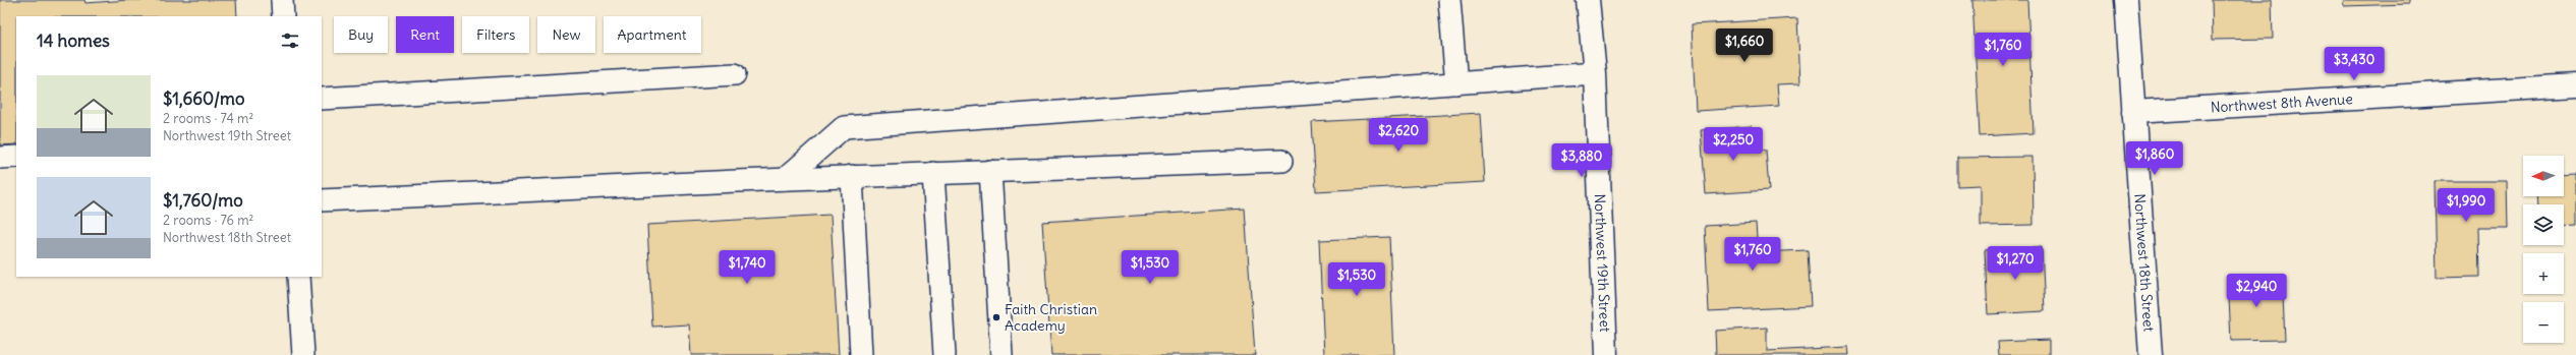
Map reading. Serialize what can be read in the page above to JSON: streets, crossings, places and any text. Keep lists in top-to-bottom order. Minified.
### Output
{"streets":{"street":["Northwest 8th Avenue","Northwest 19th Street","Northwest 18th Street"]},"crossings":[["Northwest 8th Avenue","Northwest 18th Street"]],"places":["Faith Christian Academy"],"north":"left","page":{"chip":["Buy","Rent","Filters","New","Apartment"],"heading":"14 homes","price":["$1,660","$1,760","$3,430","$2,620","$2,250","$1,860","$3,880","$1,990","$1,760","$1,270","$1,740","$1,530","$1,530","$2,940"],"list":[{"name":"$1,660/mo","note":"2 rooms · 74 m² · Northwest 19th Street"},{"name":"$1,760/mo","note":"2 rooms · 76 m² · Northwest 18th Street"}],"map_buttons":["+","−"]}}
